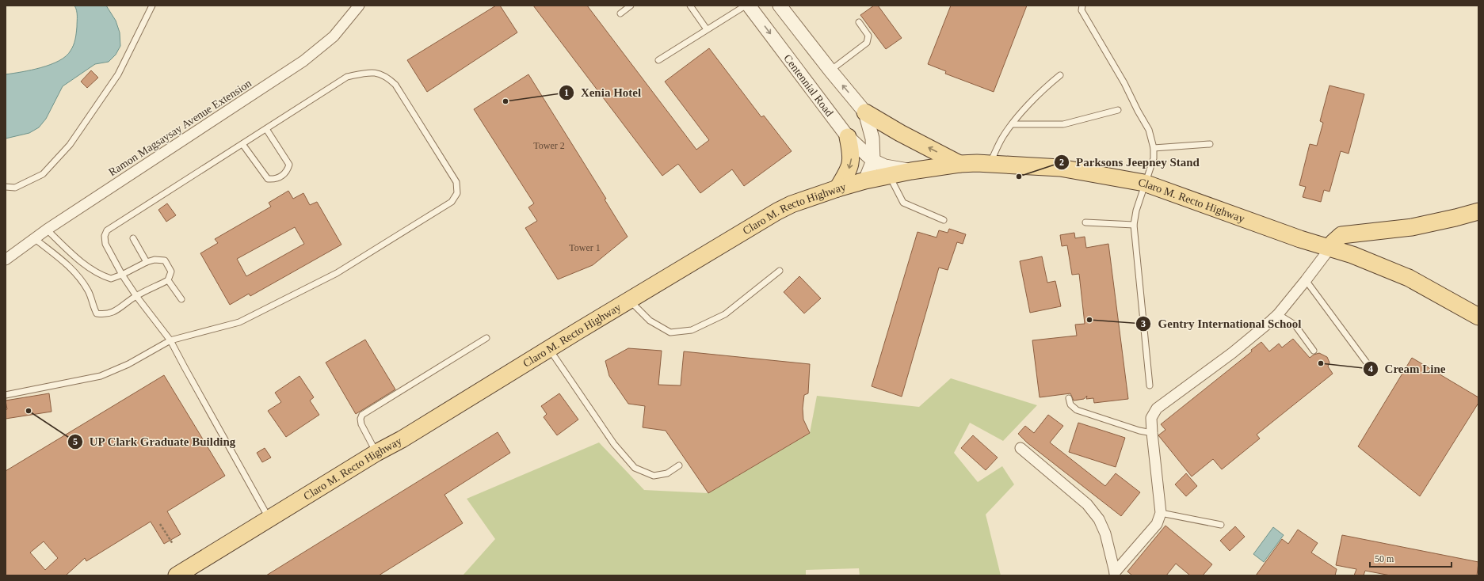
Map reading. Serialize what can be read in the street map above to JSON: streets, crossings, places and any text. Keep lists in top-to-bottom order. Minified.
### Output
{"streets":{"main road":["Claro M. Recto Highway"],"street":["Centennial Road","Ramon Magsaysay Avenue Extension"]},"crossings":[["Centennial Road","Claro M. Recto Highway"]],"places":["Xenia Hotel","Parksons Jeepney Stand","Gentry International School","Cream Line","UP Clark Graduate Building"],"house_numbers":["Tower 2","Tower 1"],"scale_bar":"50 m"}
